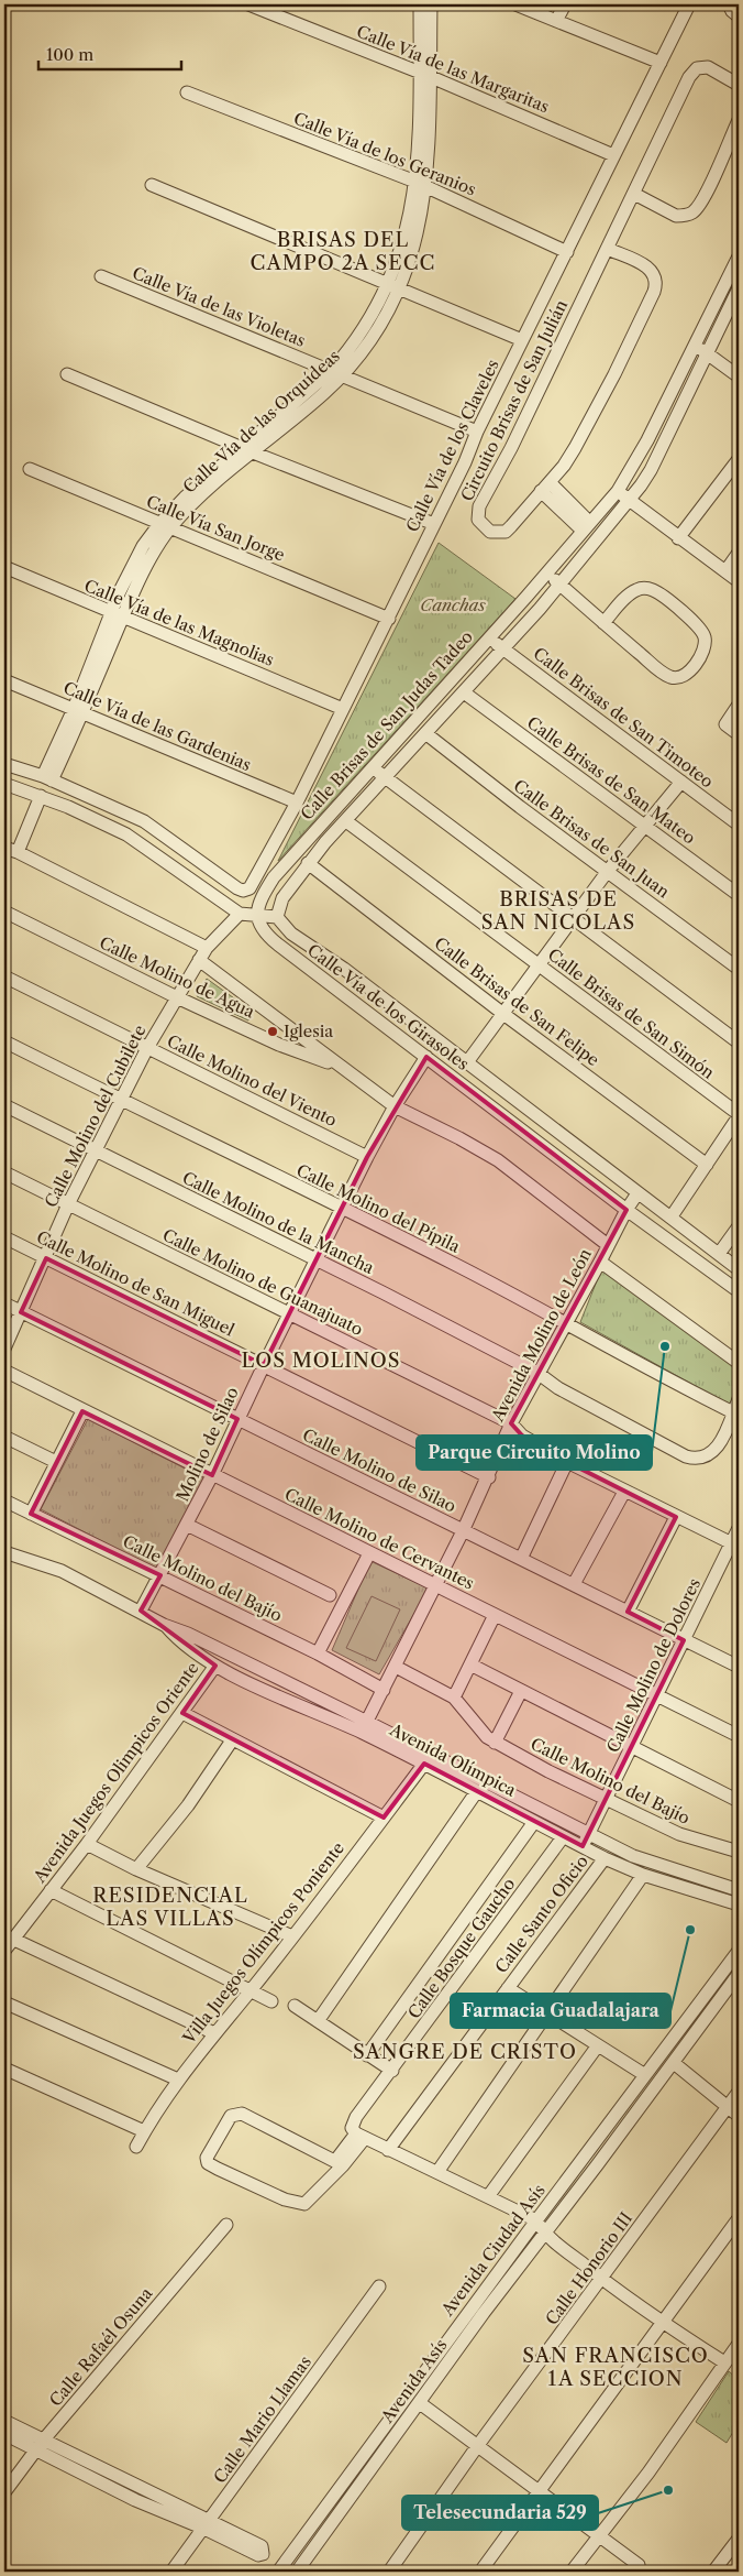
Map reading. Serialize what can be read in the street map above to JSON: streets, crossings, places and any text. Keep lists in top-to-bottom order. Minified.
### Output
{"streets":{"street":["Calle Vía de las Margaritas","Calle Vía de los Geranios","Calle Vía de las Violetas","Circuito Brisas de San Julián","Calle Vía de las Orquídeas","Calle Vía de los Claveles","Calle Vía San Jorge","Calle Vía de las Magnolias","Calle Brisas de San Timoteo","Calle Brisas de San Judas Tadeo","Calle Vía de las Gardenias","Calle Brisas de San Mateo","Calle Brisas de San Juan","Calle Molino de Agua","Calle Brisas de San Felipe","Calle Vía de los Girasoles","Calle Brisas de San Simón","Calle Molino del Viento","Calle Molino del Cubilete","Calle Molino del Pípila","Calle Molino de la Mancha","Calle Molino de Guanajuato","Calle Molino de San Miguel","Avenida Molino de León","Molino de Silao","Calle Molino de Silao","Calle Molino de Cervantes","Calle Molino del Bajío","Calle Molino de Dolores","Avenida Olímpica","Avenida Juegos Olimpicos Oriente","Calle Santo Oficio","Villa Juegos Olímpicos Poniente","Calle Bosque Gaucho","Avenida Ciudad Asís","Calle Honorio III","Calle Rafaél Osuna","Avenida Asís","Calle Mario Llamas"]},"crossings":[["Calle Vía de las Margaritas","Calle Vía de las Orquídeas"],["Calle Vía de las Margaritas","Calle Vía de los Claveles"],["Calle Vía de los Geranios","Calle Vía de las Orquídeas"],["Calle Vía de los Geranios","Calle Vía de los Claveles"],["Calle Vía de las Violetas","Calle Vía de las Orquídeas"],["Calle Vía de las Violetas","Calle Vía de los Claveles"],["Calle Vía de las Orquídeas","Calle Vía de los Claveles"],["Calle Vía de las Orquídeas","Calle Vía San Jorge"],["Calle Vía de las Orquídeas","Calle Vía de las Magnolias"],["Calle Vía de las Orquídeas","Calle Vía de las Gardenias"],["Calle Vía de los Claveles","Calle Vía San Jorge"],["Calle Vía de los Claveles","Calle Vía de las Magnolias"],["Calle Vía de los Claveles","Calle Vía de las Gardenias"],["Calle Brisas de San Timoteo","Calle Brisas de San Judas Tadeo"],["Calle Brisas de San Judas Tadeo","Calle Brisas de San Mateo"],["Calle Brisas de San Judas Tadeo","Calle Brisas de San Juan"],["Calle Brisas de San Judas Tadeo","Calle Brisas de San Felipe"],["Calle Brisas de San Judas Tadeo","Calle Vía de los Girasoles"],["Calle Brisas de San Judas Tadeo","Calle Brisas de San Simón"],["Calle Molino de Agua","Calle Molino del Cubilete"],["Calle Molino de Agua","Avenida Molino de León"],["Calle Molino de Agua","Molino de Silao"],["Calle Vía de los Girasoles","Avenida Molino de León"],["Calle Vía de los Girasoles","Molino de Silao"],["Calle Molino del Viento","Calle Molino del Cubilete"],["Calle Molino del Viento","Molino de Silao"],["Calle Molino del Cubilete","Calle Molino del Pípila"],["Calle Molino del Cubilete","Calle Molino de la Mancha"],["Calle Molino del Cubilete","Calle Molino de Guanajuato"],["Calle Molino del Cubilete","Calle Molino de San Miguel"],["Calle Molino del Cubilete","Calle Molino de Silao"],["Calle Molino del Pípila","Calle Molino de la Mancha"],["Calle Molino del Pípila","Avenida Molino de León"],["Calle Molino del Pípila","Molino de Silao"],["Calle Molino de la Mancha","Avenida Molino de León"],["Calle Molino de la Mancha","Molino de Silao"],["Calle Molino de Guanajuato","Avenida Molino de León"],["Calle Molino de Guanajuato","Molino de Silao"],["Calle Molino de Guanajuato","Calle Molino de Dolores"],["Calle Molino de San Miguel","Avenida Molino de León"],["Calle Molino de San Miguel","Molino de Silao"],["Avenida Molino de León","Calle Molino de Silao"],["Avenida Molino de León","Calle Molino de Cervantes"],["Avenida Molino de León","Calle Molino del Bajío"],["Avenida Molino de León","Avenida Olímpica"],["Molino de Silao","Calle Molino de Silao"],["Molino de Silao","Calle Molino de Cervantes"],["Molino de Silao","Calle Molino del Bajío"],["Molino de Silao","Avenida Olímpica"],["Calle Molino de Silao","Calle Molino de Dolores"],["Calle Molino de Cervantes","Calle Molino de Dolores"],["Calle Molino del Bajío","Calle Molino de Dolores"],["Calle Molino de Dolores","Avenida Olímpica"],["Avenida Olímpica","Avenida Juegos Olimpicos Oriente"],["Avenida Olímpica","Calle Santo Oficio"],["Avenida Olímpica","Villa Juegos Olímpicos Poniente"],["Avenida Olímpica","Calle Bosque Gaucho"],["Avenida Ciudad Asís","Avenida Asís"]],"districts":["BRISAS DEL CAMPO 2A SECC","BRISAS DE SAN NICOLAS","LOS MOLINOS","RESIDENCIAL LAS VILLAS","SANGRE DE CRISTO","SAN FRANCISCO 1A SECCION"],"parks":["Canchas"],"places":["Iglesia","Parque Circuito Molino","Farmacia Guadalajara","Telesecundaria 529"],"scale_bar":"100 m"}
